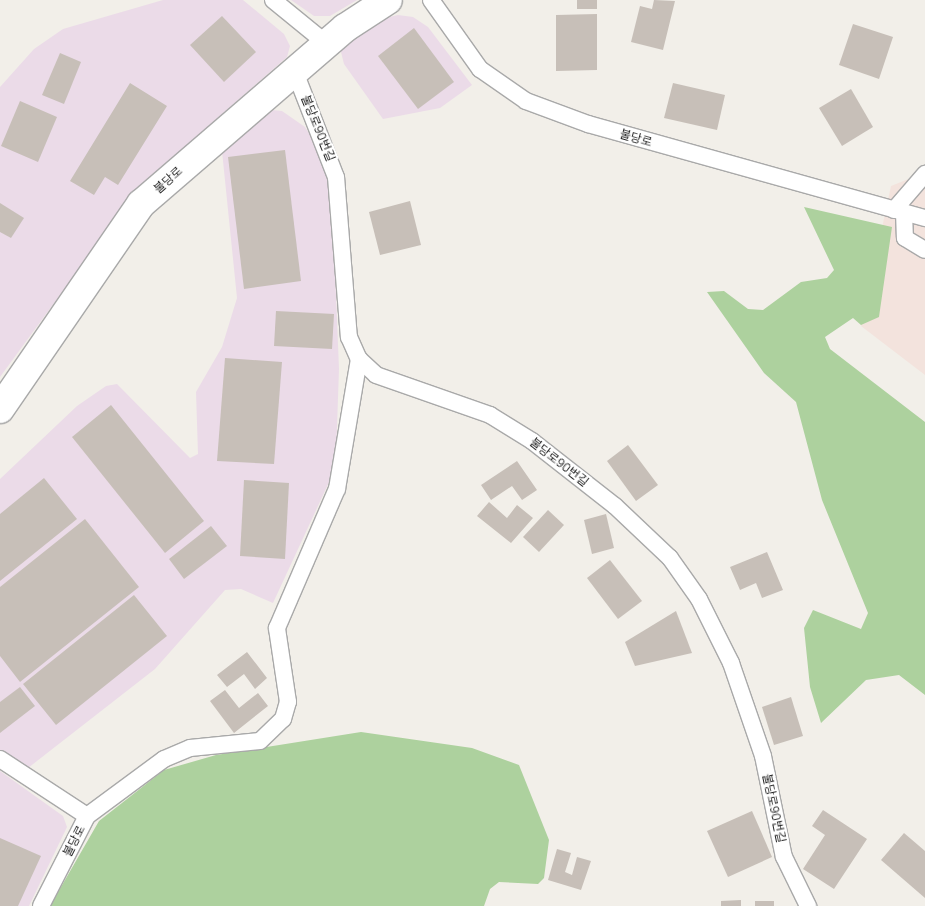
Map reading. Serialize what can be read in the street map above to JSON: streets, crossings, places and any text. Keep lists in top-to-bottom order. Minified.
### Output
{"streets":{"street":["불당로"],"lane":["불당로90번길"]},"crossings":[["불당로90번길","불당로"]]}
